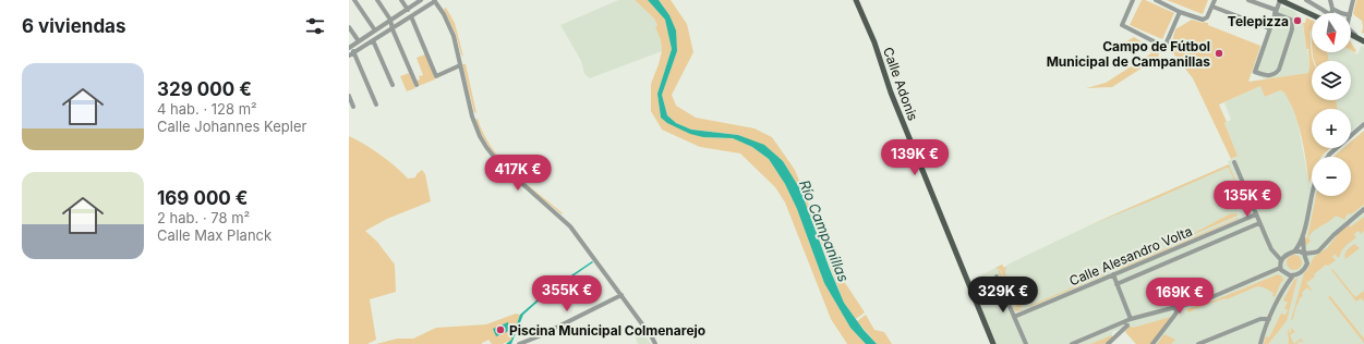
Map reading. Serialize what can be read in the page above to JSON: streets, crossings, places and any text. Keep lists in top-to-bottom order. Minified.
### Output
{"streets":{"main road":["Calle Adonis"],"street":["Calle Alesandro Volta"]},"water":["Río Campanillas"],"places":["Telepizza","Campo de Fútbol Municipal de Campanillas","Piscina Municipal Colmenarejo"],"north":"bottom","page":{"heading":"6 viviendas","map_buttons":["+","−"],"list":[{"name":"329 000 €","note":"4 hab. · 128 m² · Calle Johannes Kepler"},{"name":"169 000 €","note":"2 hab. · 78 m² · Calle Max Planck"}],"price":["139K €","417K €","135K €","355K €","329K €","169K €"]}}
